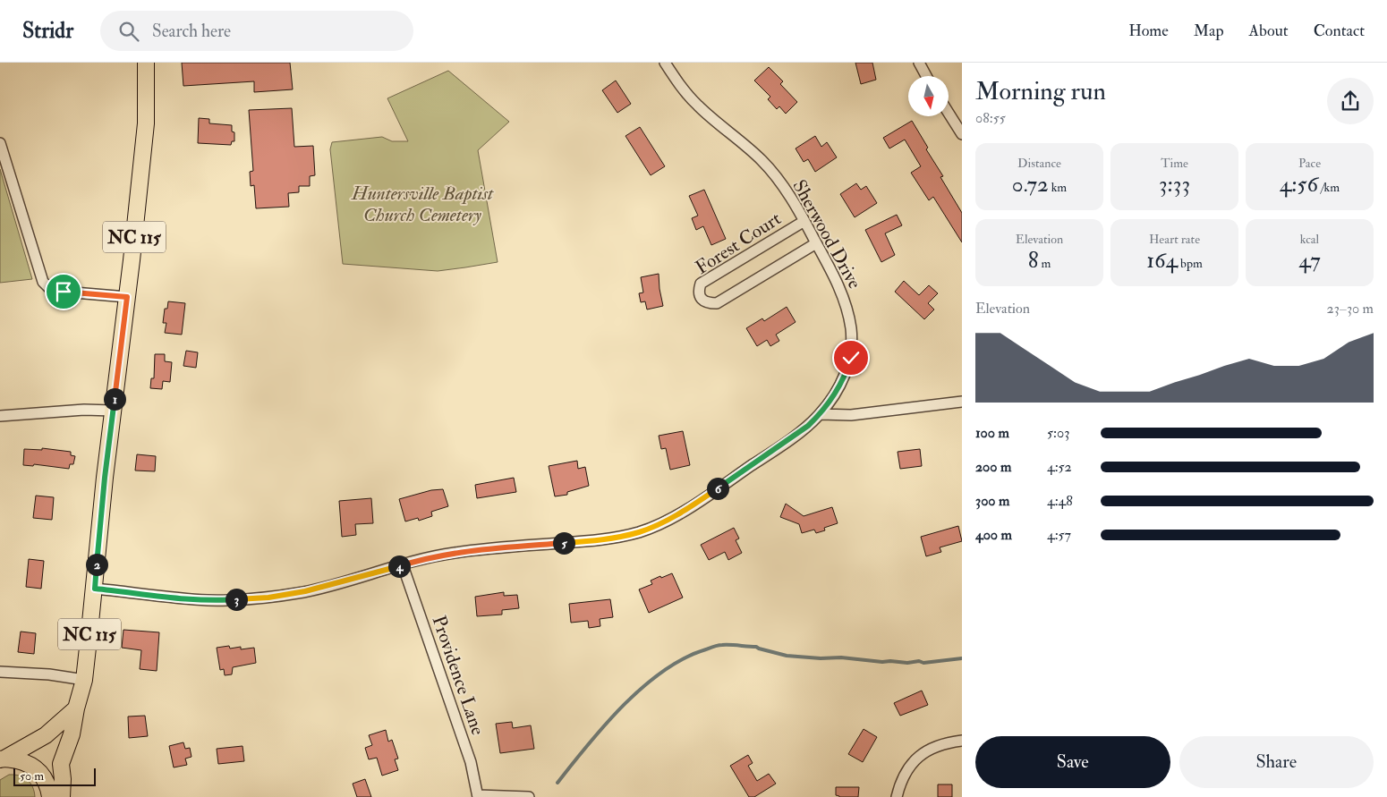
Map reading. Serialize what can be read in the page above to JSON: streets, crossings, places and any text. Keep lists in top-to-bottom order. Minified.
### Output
{"streets":{"main road":["NC 115"],"street":["Sherwood Drive","Forest Court","Providence Lane"]},"crossings":[["Sherwood Drive","NC 115"],["Sherwood Drive","Forest Court"],["Sherwood Drive","Providence Lane"]],"parks":["Huntersville Baptist Church Cemetery"],"scale_bar":"50 m","north":"bottom","page":{"header":"Stridr","search":"Search here","nav":["Home","Map","About","Contact"],"heading":["Morning run","08:55"],"stats":[["Distance","0.72 km"],["Time","3:33"],["Pace","4:56 /km"],["Elevation","8 m"],["Heart rate","164 bpm"],["kcal","47"]],"chart":["Elevation","23–30 m"],"pins":["1","6","5","2","4","3"],"list":[{"name":"100 m","note":"5:03"},{"name":"200 m","note":"4:52"},{"name":"300 m","note":"4:48"},{"name":"400 m","note":"4:57"}],"buttons":["Save","Share"],"scale":"50 m"}}
